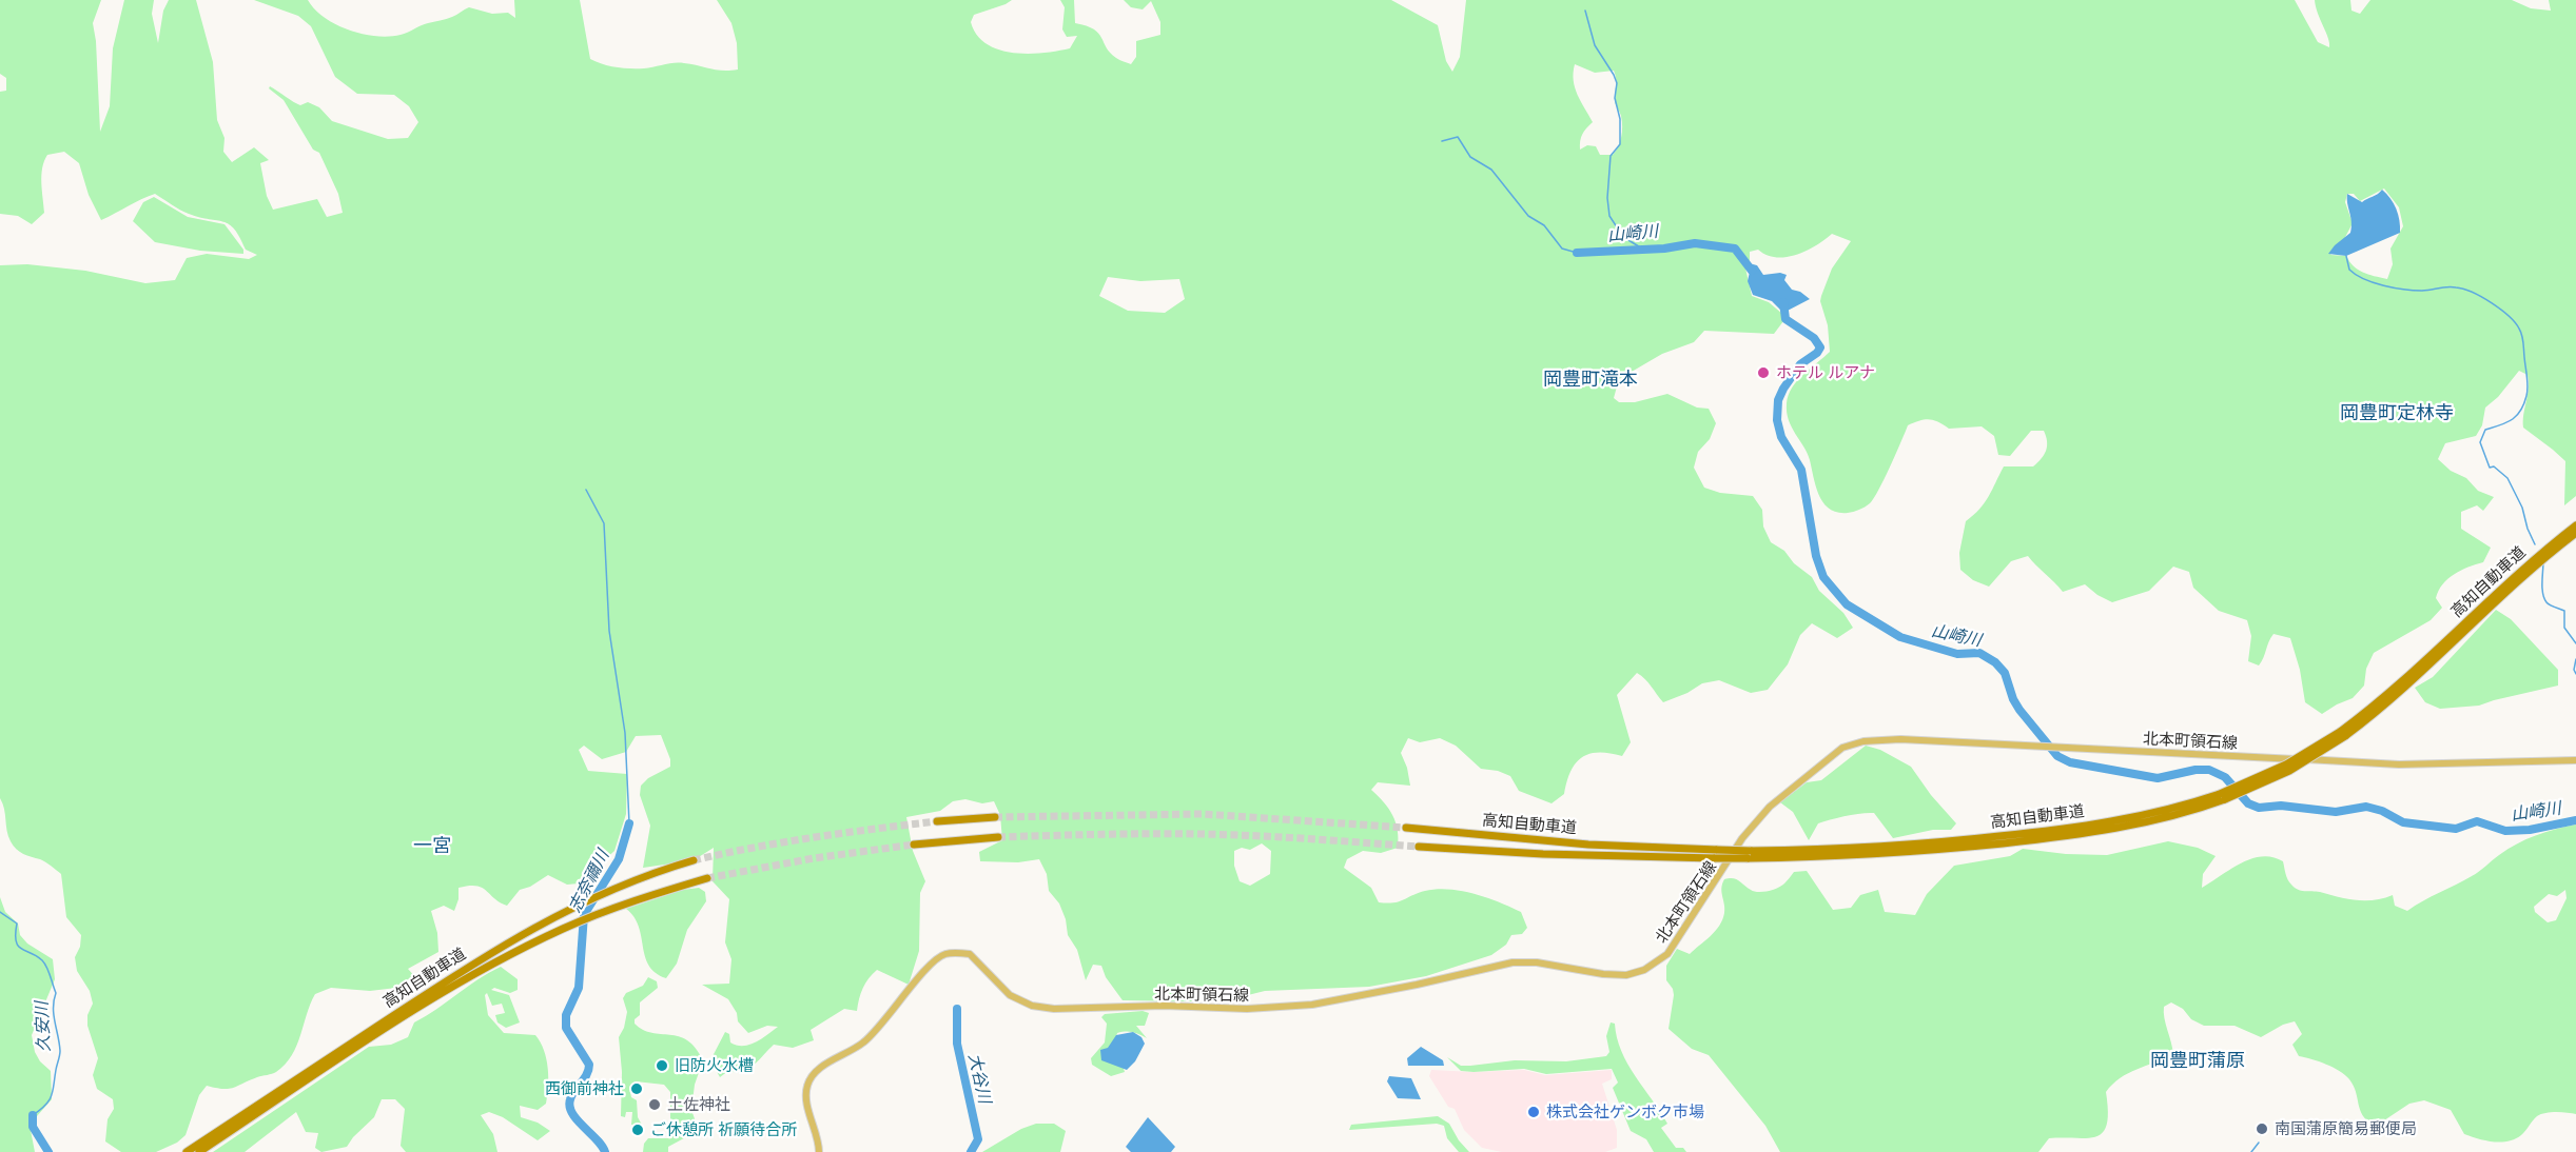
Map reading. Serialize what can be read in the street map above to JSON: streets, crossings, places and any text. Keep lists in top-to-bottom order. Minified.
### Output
{"streets":{"highway":["高知自動車道"],"main road":["北本町領石線"]},"districts":["岡豊町滝本","岡豊町定林寺","一宮","岡豊町蒲原"],"water":["山崎川","志奈禰川","久安川","大谷川"],"places":["ホテル ルアナ","旧防火水槽","西御前神社","土佐神社","株式会社ゲンボク市場","南国蒲原簡易郵便局","ご休憩所 祈願待合所"]}
